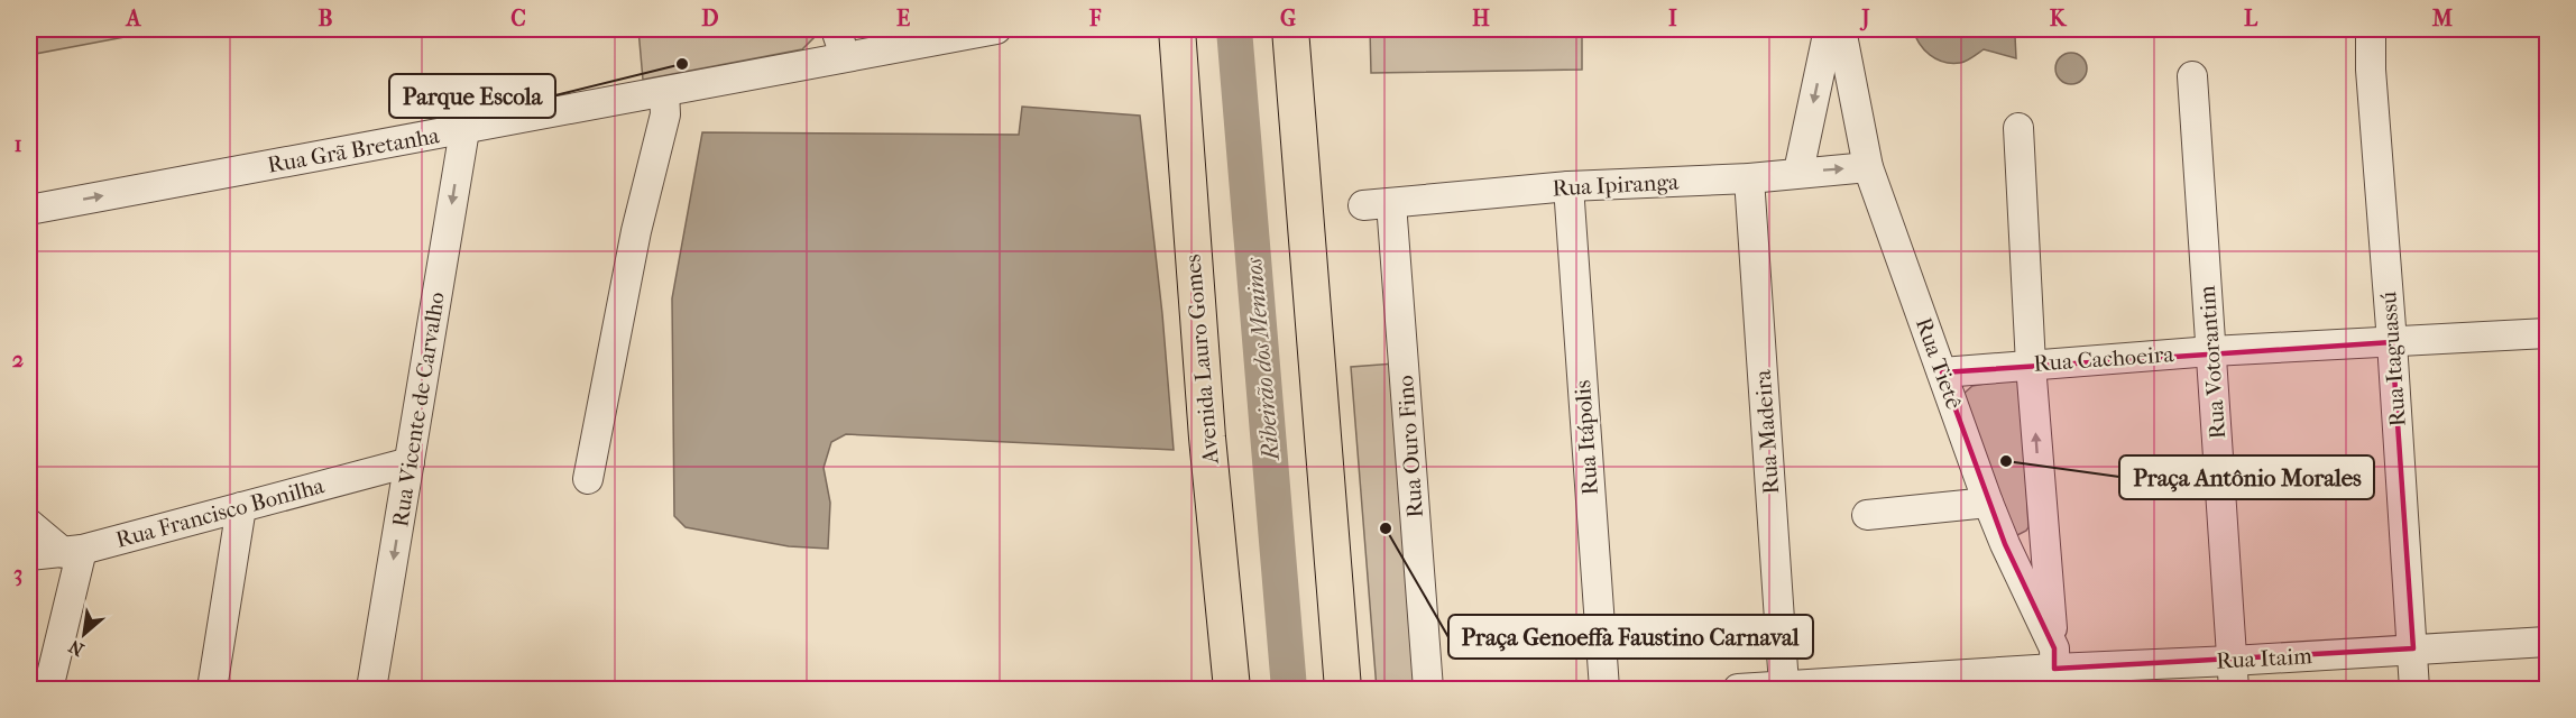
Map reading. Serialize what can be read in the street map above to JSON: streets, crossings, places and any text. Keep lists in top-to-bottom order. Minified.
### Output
{"streets":{"main road":["Avenida Lauro Gomes"],"street":["Rua Grã Bretanha","Rua Ipiranga","Rua Cachoeira","Rua Itaguassú","Rua Votorantim","Rua Tietê","Rua Vicente de Carvalho","Rua Madeira","Rua Itápolis","Rua Ouro Fino","Rua Francisco Bonilha","Rua Itaim"]},"crossings":[["Rua Grã Bretanha","Rua Vicente de Carvalho"],["Rua Ipiranga","Rua Tietê"],["Rua Ipiranga","Rua Madeira"],["Rua Ipiranga","Rua Itápolis"],["Rua Ipiranga","Rua Ouro Fino"],["Rua Cachoeira","Rua Itaguassú"],["Rua Cachoeira","Rua Votorantim"],["Rua Cachoeira","Rua Tietê"],["Rua Itaguassú","Rua Itaim"],["Rua Votorantim","Rua Itaim"],["Rua Tietê","Rua Itaim"],["Rua Vicente de Carvalho","Rua Francisco Bonilha"],["Rua Madeira","Rua Itaim"]],"one_way":["Rua Grã Bretanha"],"water":["Ribeirão dos Meninos"],"places":["Parque Escola","Praça Antônio Morales","Praça Genoeffa Faustino Carnaval"],"north":"bottom left","grid":{"columns":["A","B","C","D","E","F","G","H","I","J","K","L","M"],"rows":["1","2","3"]}}
